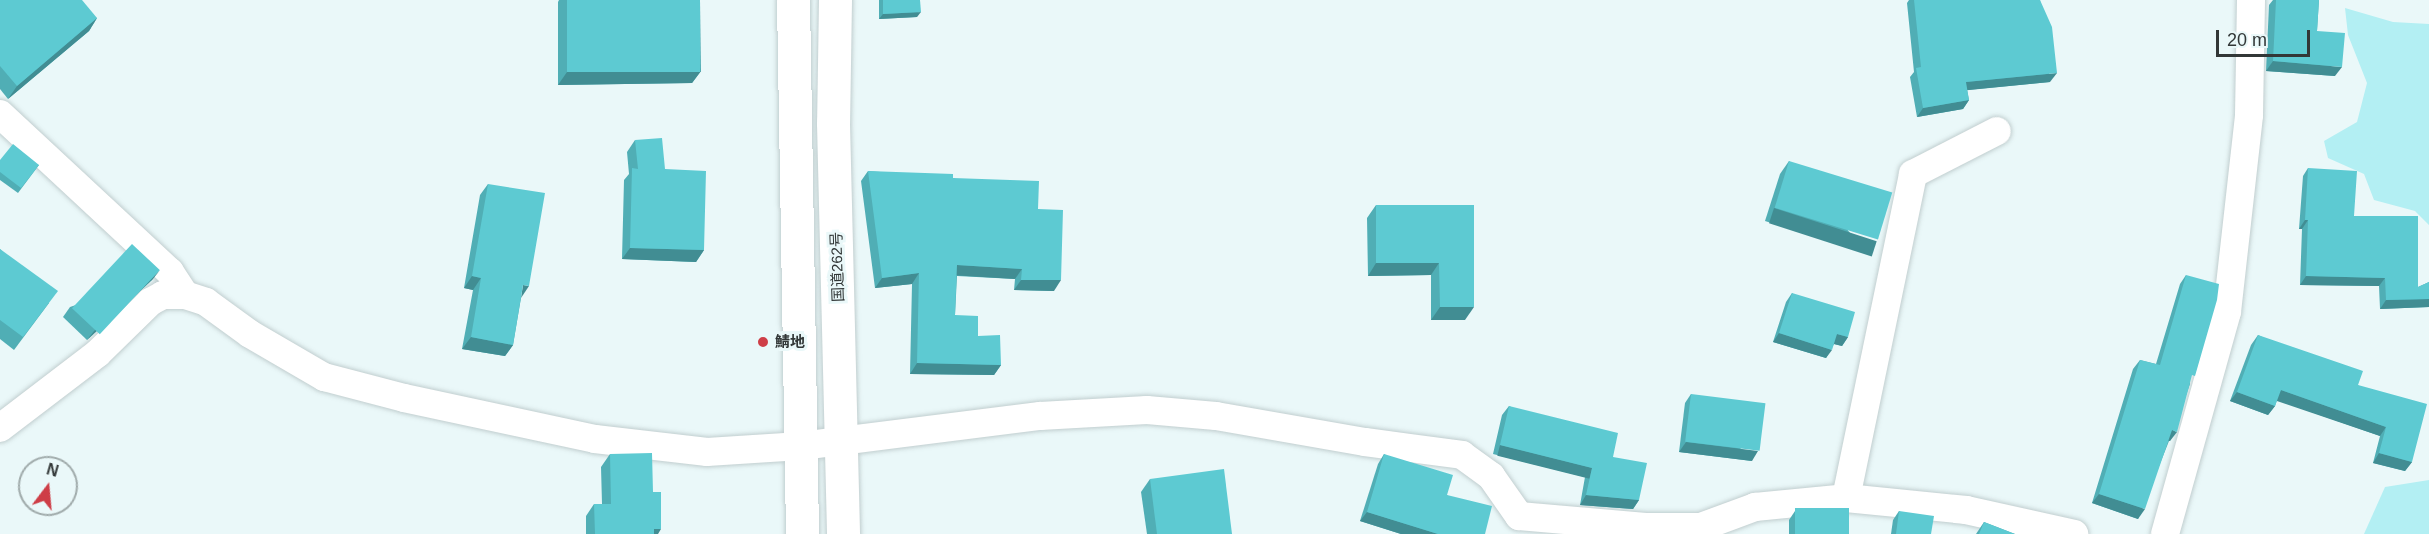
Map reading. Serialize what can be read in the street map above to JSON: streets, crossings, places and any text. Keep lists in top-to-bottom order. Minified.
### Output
{"streets":{"highway":["国道262号"]},"places":["鯖地"],"scale_bar":"20 m","north":"top"}
